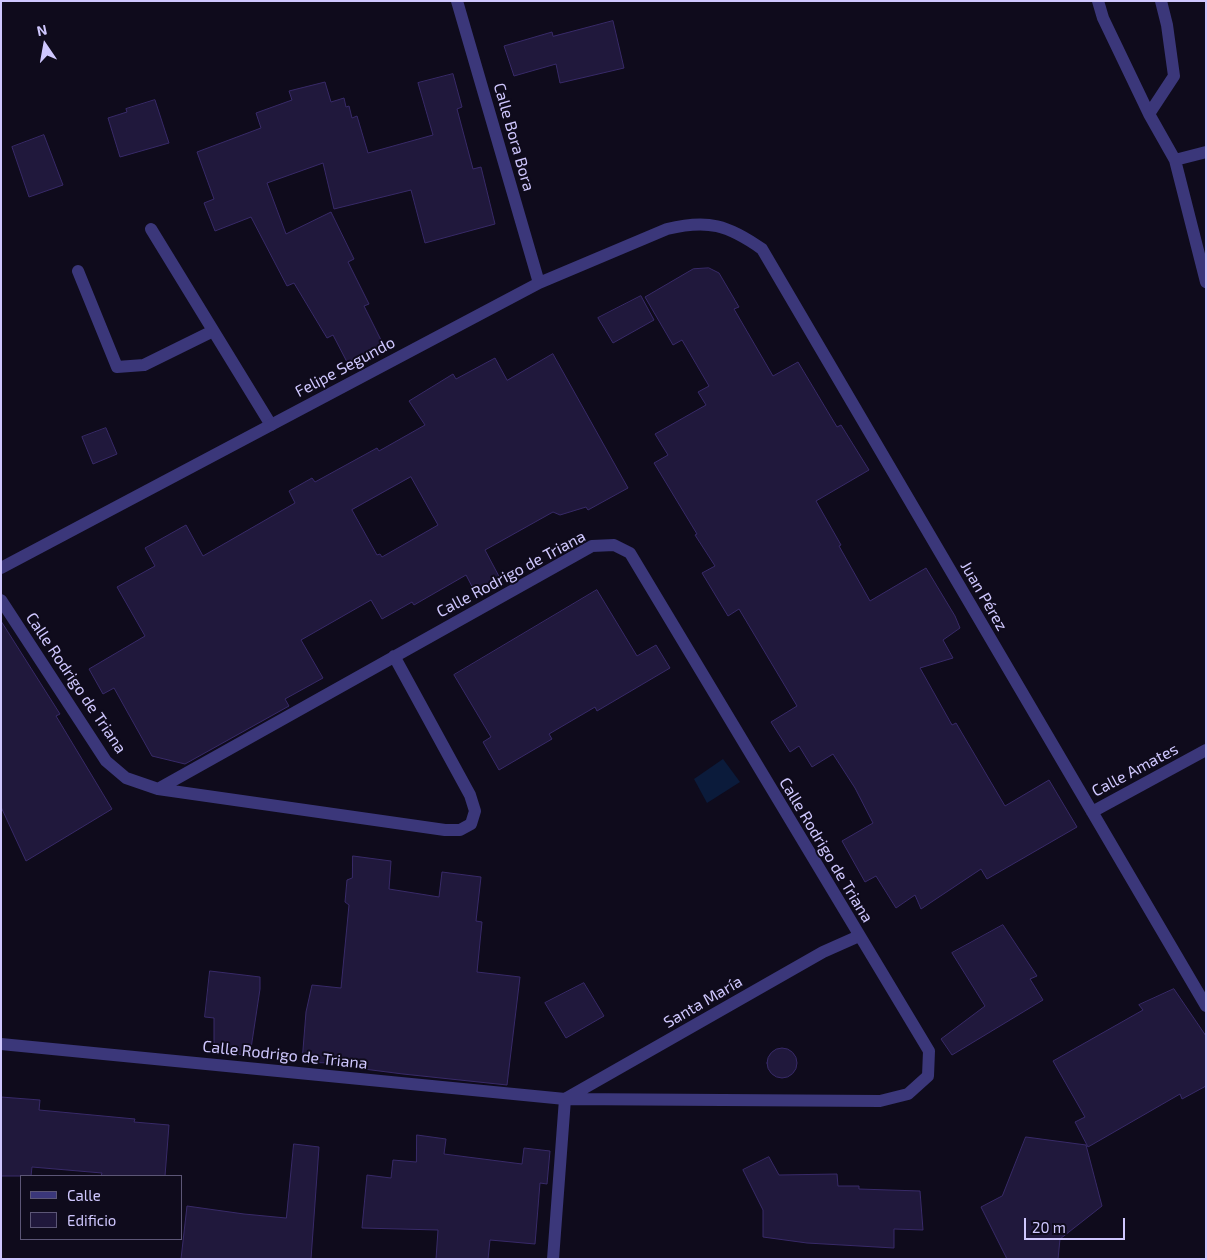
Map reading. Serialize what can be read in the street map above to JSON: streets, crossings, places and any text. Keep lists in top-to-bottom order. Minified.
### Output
{"streets":{"street":["Calle Bora Bora","Felipe Segundo","Calle Rodrigo de Triana","Juan Pérez","Calle Amates","Santa María"]},"crossings":[["Calle Bora Bora","Felipe Segundo"],["Felipe Segundo","Juan Pérez"],["Calle Rodrigo de Triana","Santa María"],["Juan Pérez","Calle Amates"]],"legend":["Calle","Edificio"],"scale_bar":"20 m","north":"top"}
